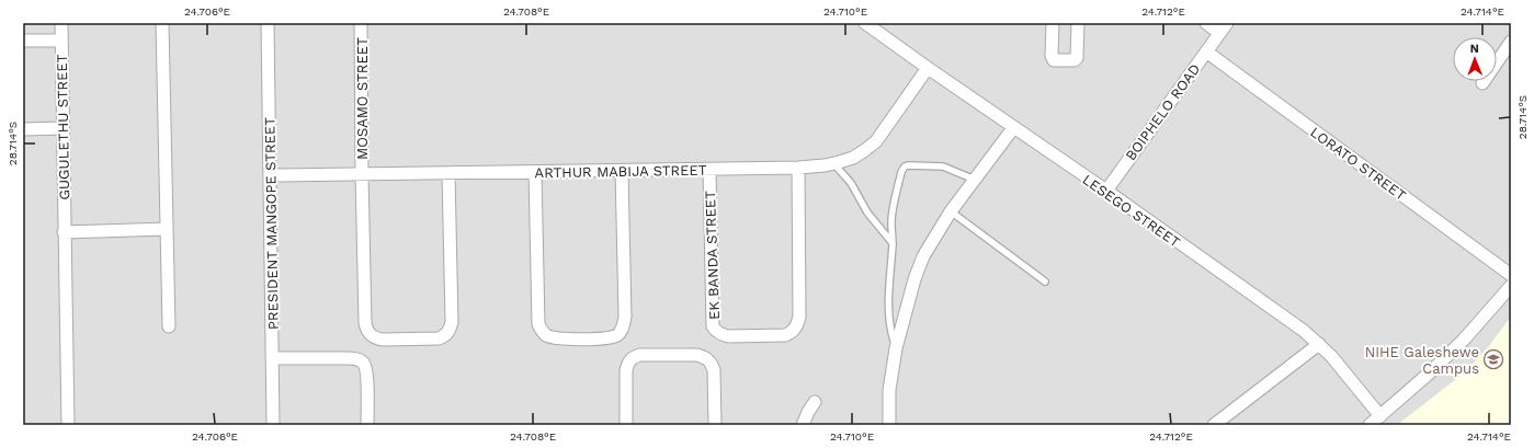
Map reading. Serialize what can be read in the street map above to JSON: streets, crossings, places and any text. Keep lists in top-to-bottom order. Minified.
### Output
{"streets":{"street":["MOSAMO STREET","BOIPHELO ROAD","GUGULETHU STREET","LORATO STREET","ARTHUR MABIJA STREET","LESEGO STREET","PRESIDENT MANGOPE STREET","EK BANDA STREET"]},"crossings":[["MOSAMO STREET","ARTHUR MABIJA STREET"],["BOIPHELO ROAD","LORATO STREET"],["BOIPHELO ROAD","LESEGO STREET"],["ARTHUR MABIJA STREET","LESEGO STREET"],["ARTHUR MABIJA STREET","PRESIDENT MANGOPE STREET"],["ARTHUR MABIJA STREET","EK BANDA STREET"]],"places":{"school or university":["NIHE Galeshewe Campus"]},"north":"top","coordinates":["24.706°E","24.708°E","24.710°E","24.712°E","24.714°E","28.714°S"]}
